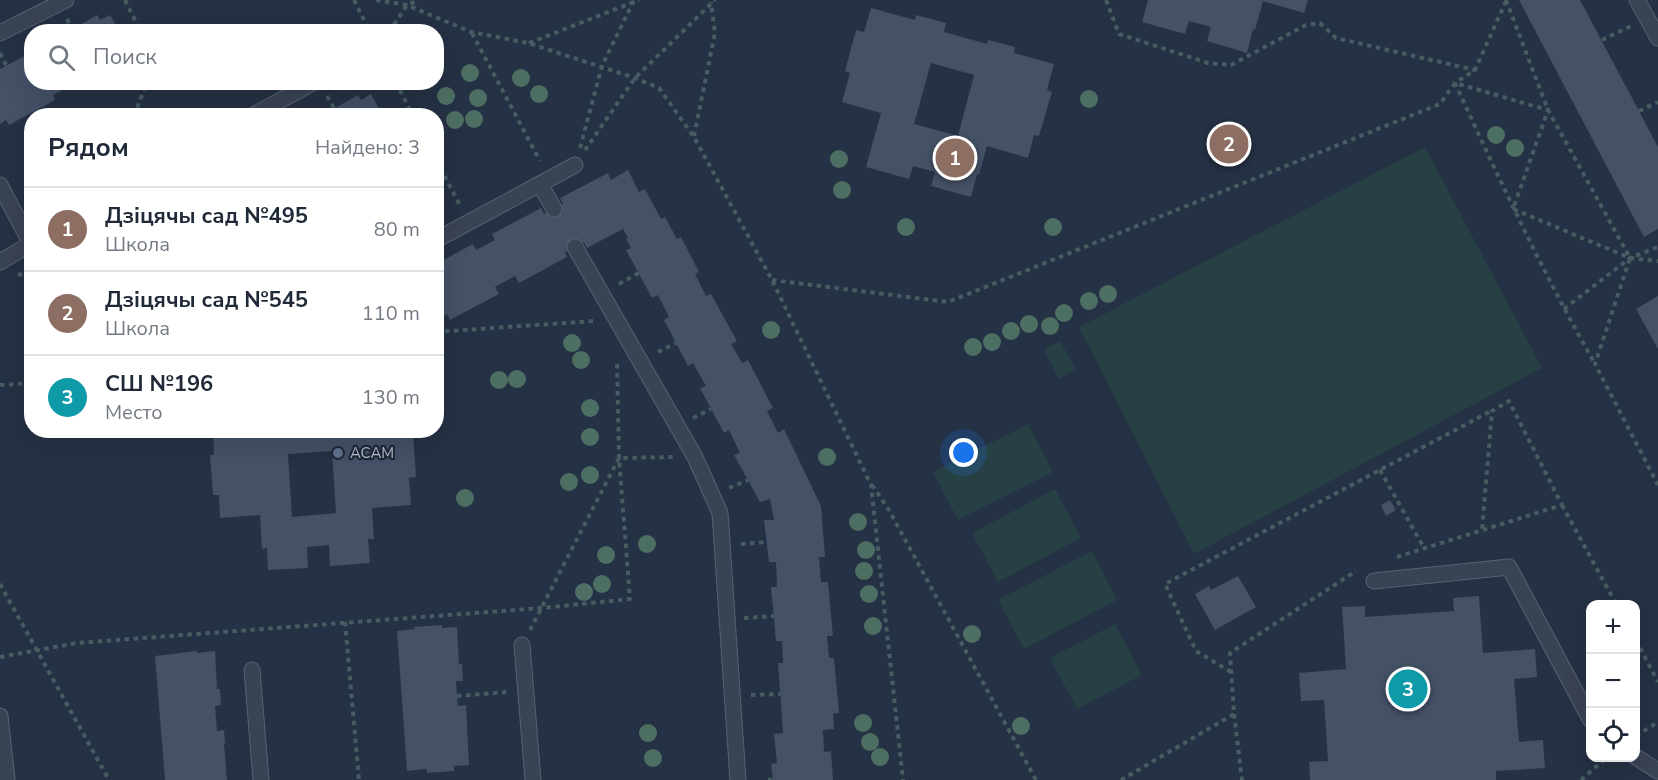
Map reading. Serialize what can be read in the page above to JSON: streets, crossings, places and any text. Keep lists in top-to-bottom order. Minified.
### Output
{"places":["АСАМ"],"page":{"search":"Поиск","heading":["Рядом","Найдено: 3"],"pins":["2","1","3"],"list":[{"mark":"1","name":"Дзіцячы сад №495","note":"Школа","value":"80 m"},{"mark":"2","name":"Дзіцячы сад №545","note":"Школа","value":"110 m"},{"mark":"3","name":"СШ №196","note":"Место","value":"130 m"}],"map_buttons":["+","−"]}}
